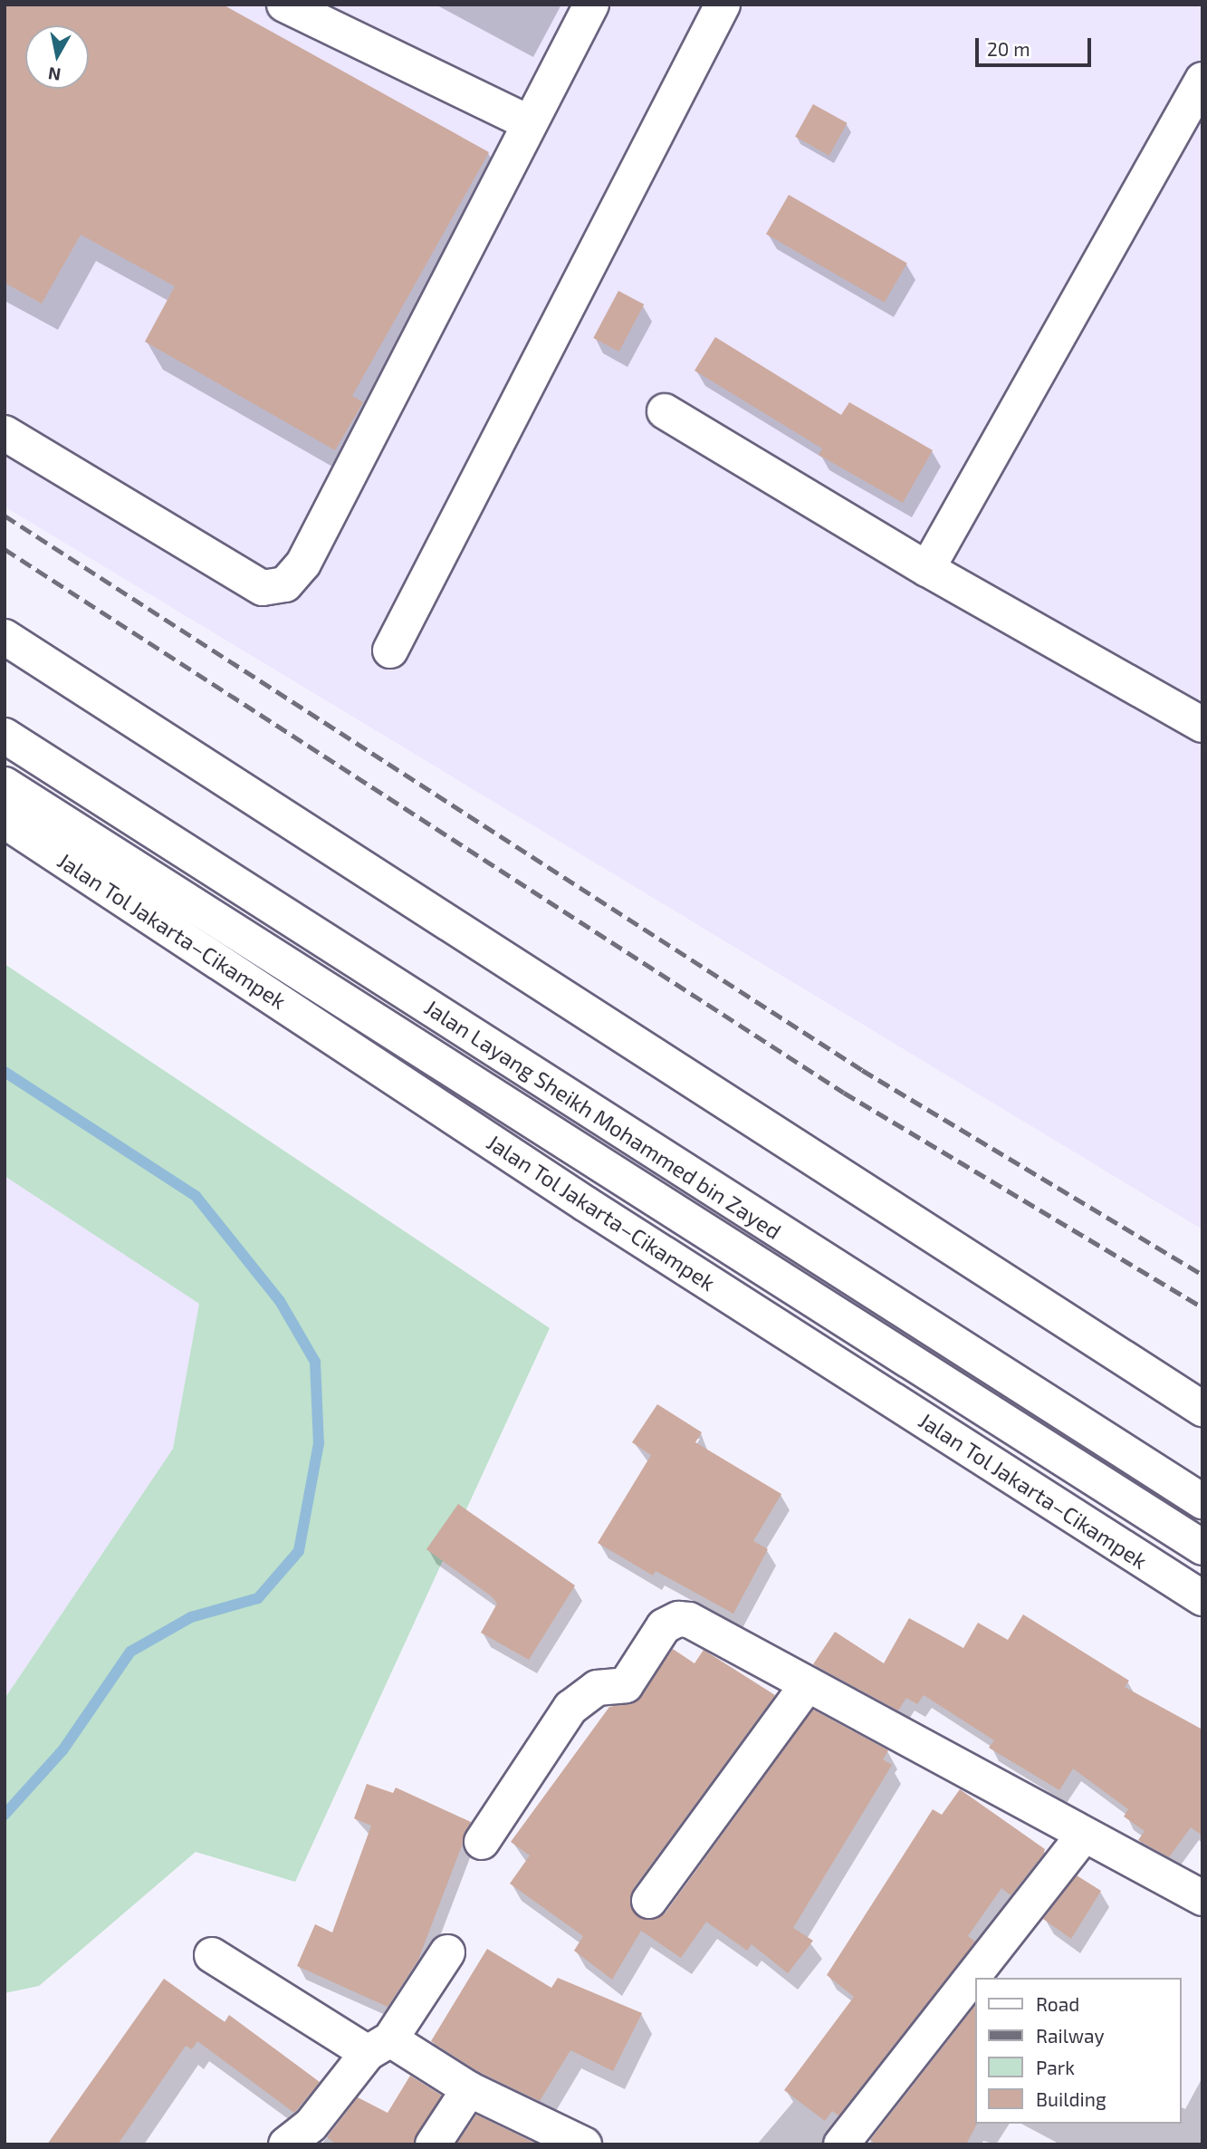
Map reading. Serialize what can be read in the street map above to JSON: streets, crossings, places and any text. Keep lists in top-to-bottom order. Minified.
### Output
{"streets":{"main road":["Jalan Tol Jakarta–Cikampek","Jalan Layang Sheikh Mohammed bin Zayed"]},"legend":["Road","Railway","Park","Building"],"scale_bar":"20 m","north":"bottom"}
